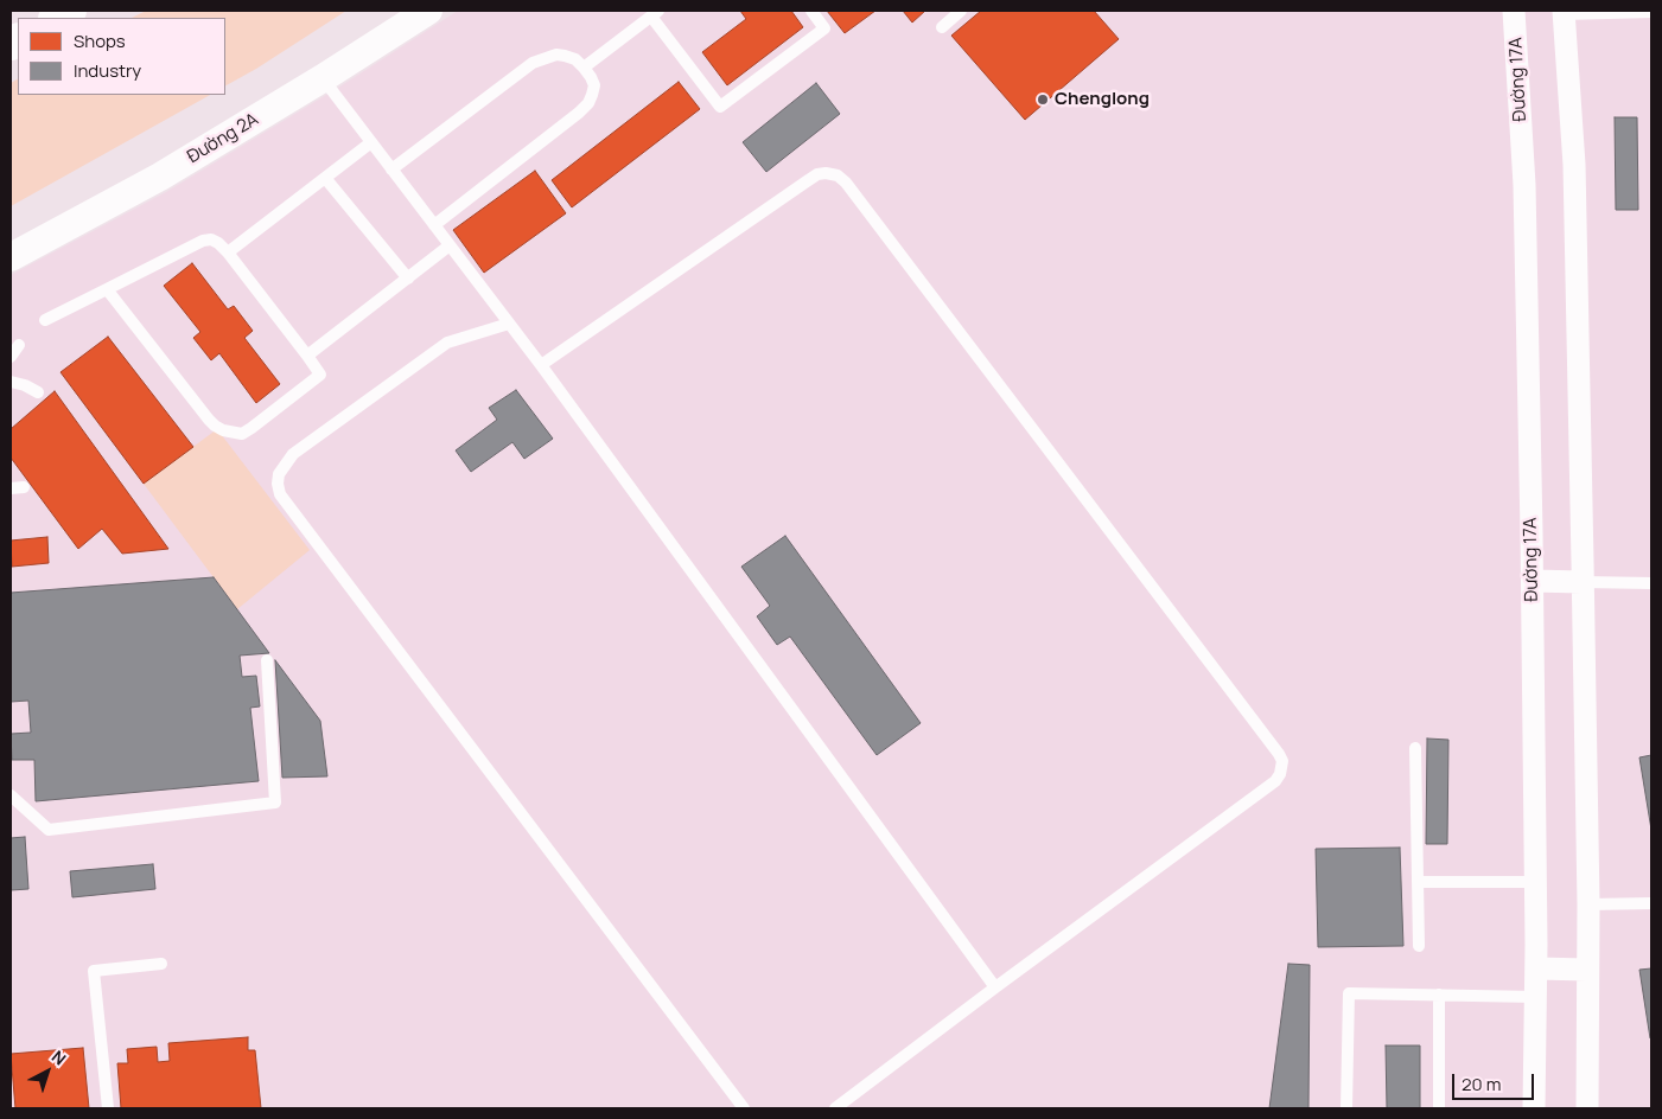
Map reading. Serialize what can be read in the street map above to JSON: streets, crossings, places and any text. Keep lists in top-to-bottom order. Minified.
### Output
{"streets":{"street":["Đường 17A","Đường 2A"]},"places":["Chenglong"],"legend":["Shops","Industry"],"scale_bar":"20 m","north":"top right"}
